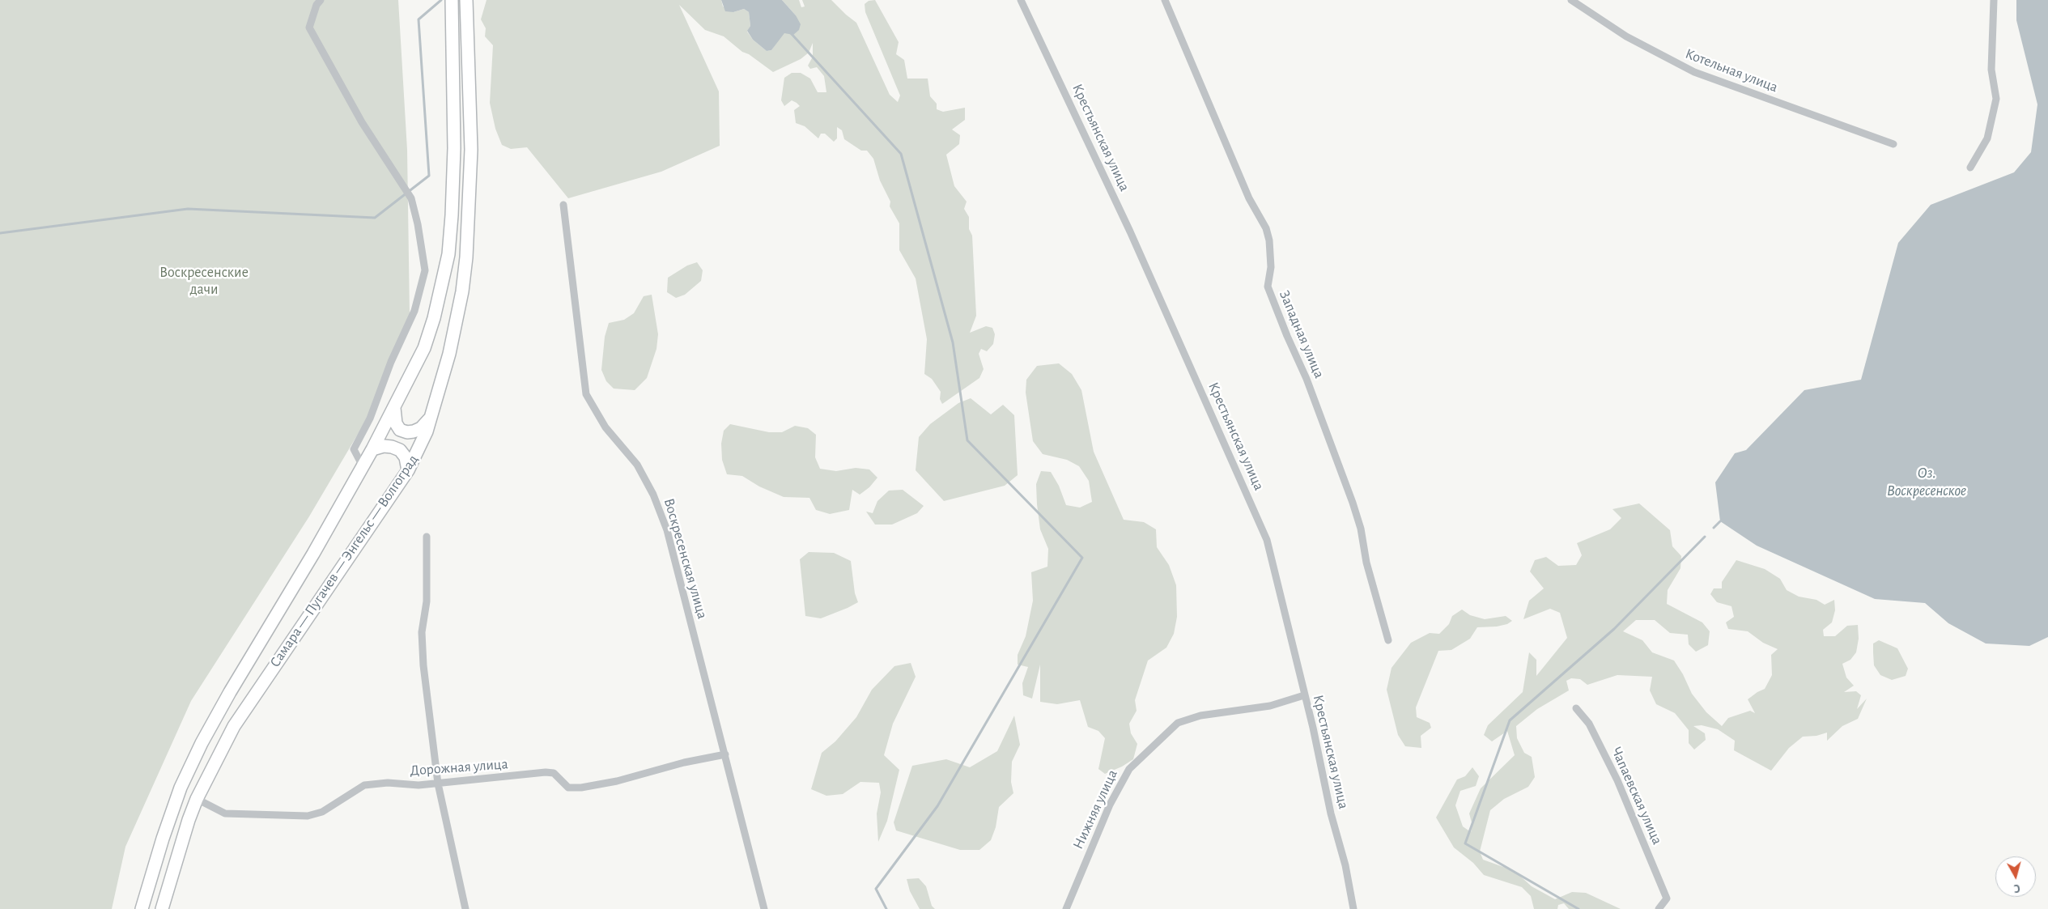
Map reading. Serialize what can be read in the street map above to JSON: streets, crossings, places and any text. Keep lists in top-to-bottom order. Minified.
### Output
{"streets":{"main road":["Самара — Пугачев — Энгельс — Волгоград"],"street":["Котельная улица","Крестьянская улица","Западная улица","Воскресенская улица","Дорожная улица","Чапаевская улица","Нижняя улица"]},"crossings":[["Крестьянская улица","Нижняя улица"],["Воскресенская улица","Дорожная улица"],["Самара — Пугачев — Энгельс — Волгоград","Дорожная улица"]],"water":["Оз. Воскресенское"],"parks":["Воскресенские дачи"],"north":"bottom"}
